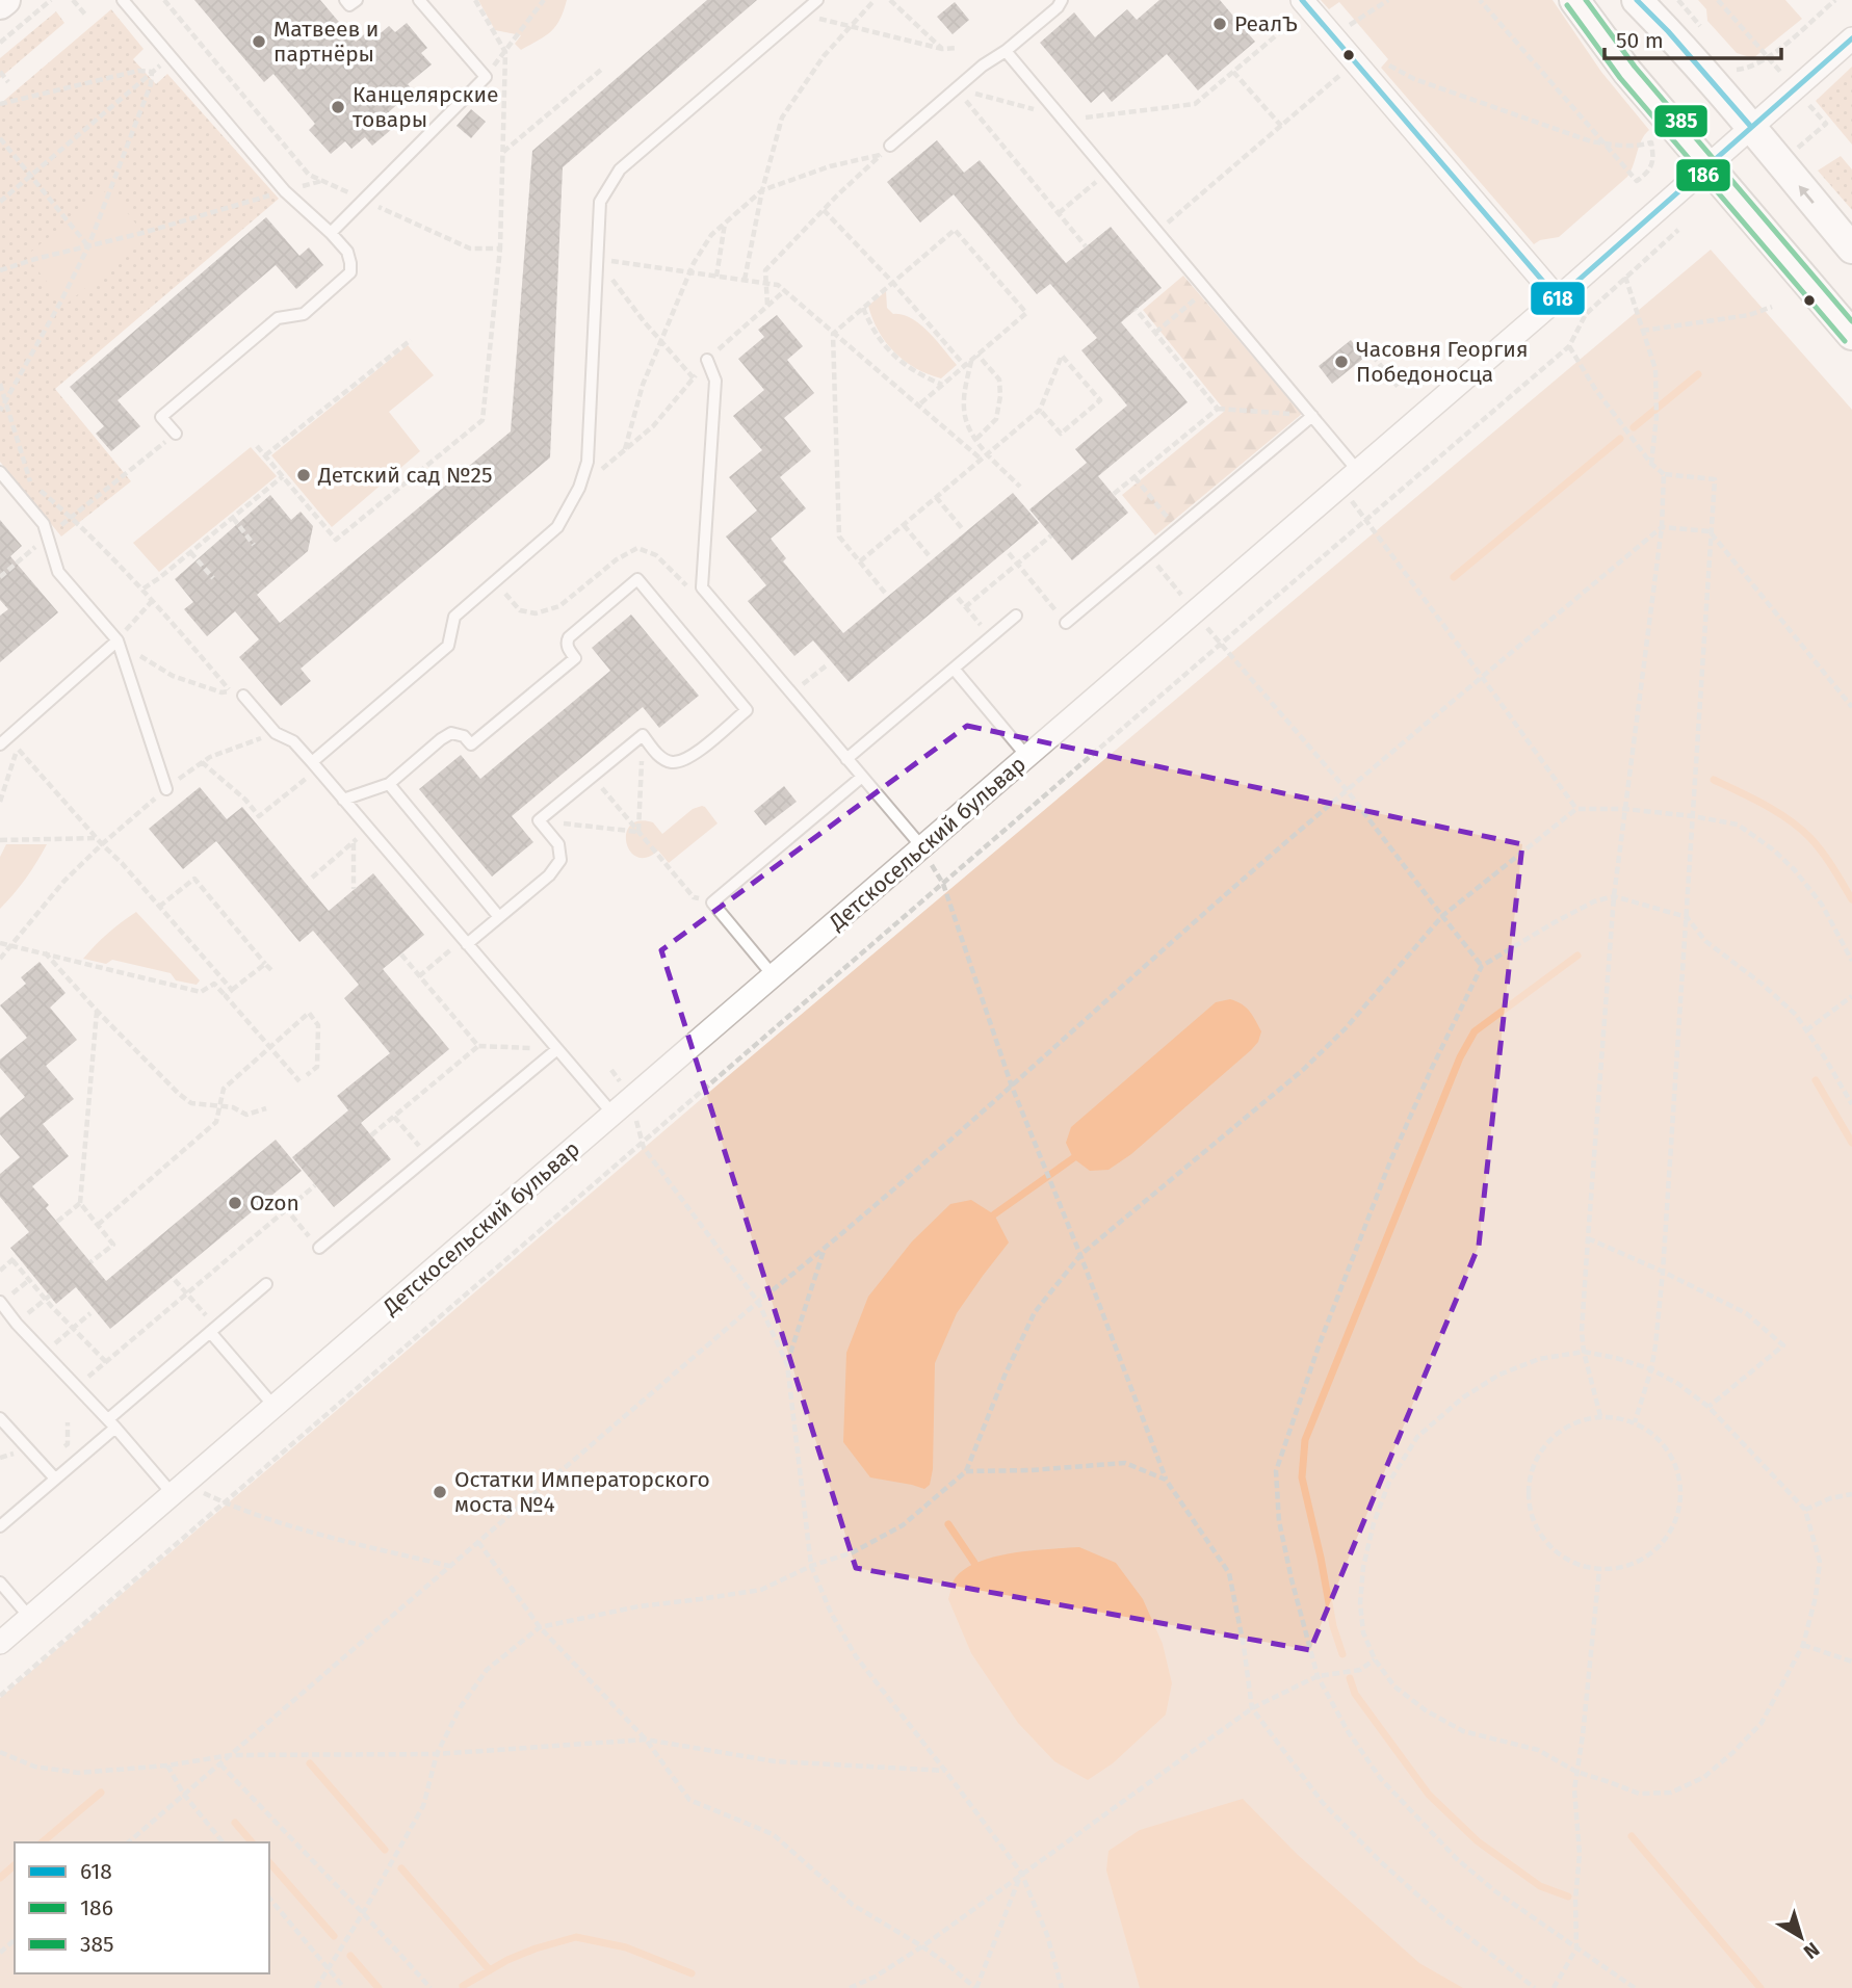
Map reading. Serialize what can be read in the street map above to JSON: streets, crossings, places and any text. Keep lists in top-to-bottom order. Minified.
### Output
{"streets":{"street":["Детскосельский бульвар"]},"places":["РеалЪ","Матвеев и партнёры","Канцелярские товары","Часовня Георгия Победоносца","Детский сад №25","Ozon","Остатки Императорского моста №4"],"lines":["transit line 618","transit line 385","transit line 186"],"legend":["618","186","385"],"scale_bar":"50 m","north":"bottom right"}
